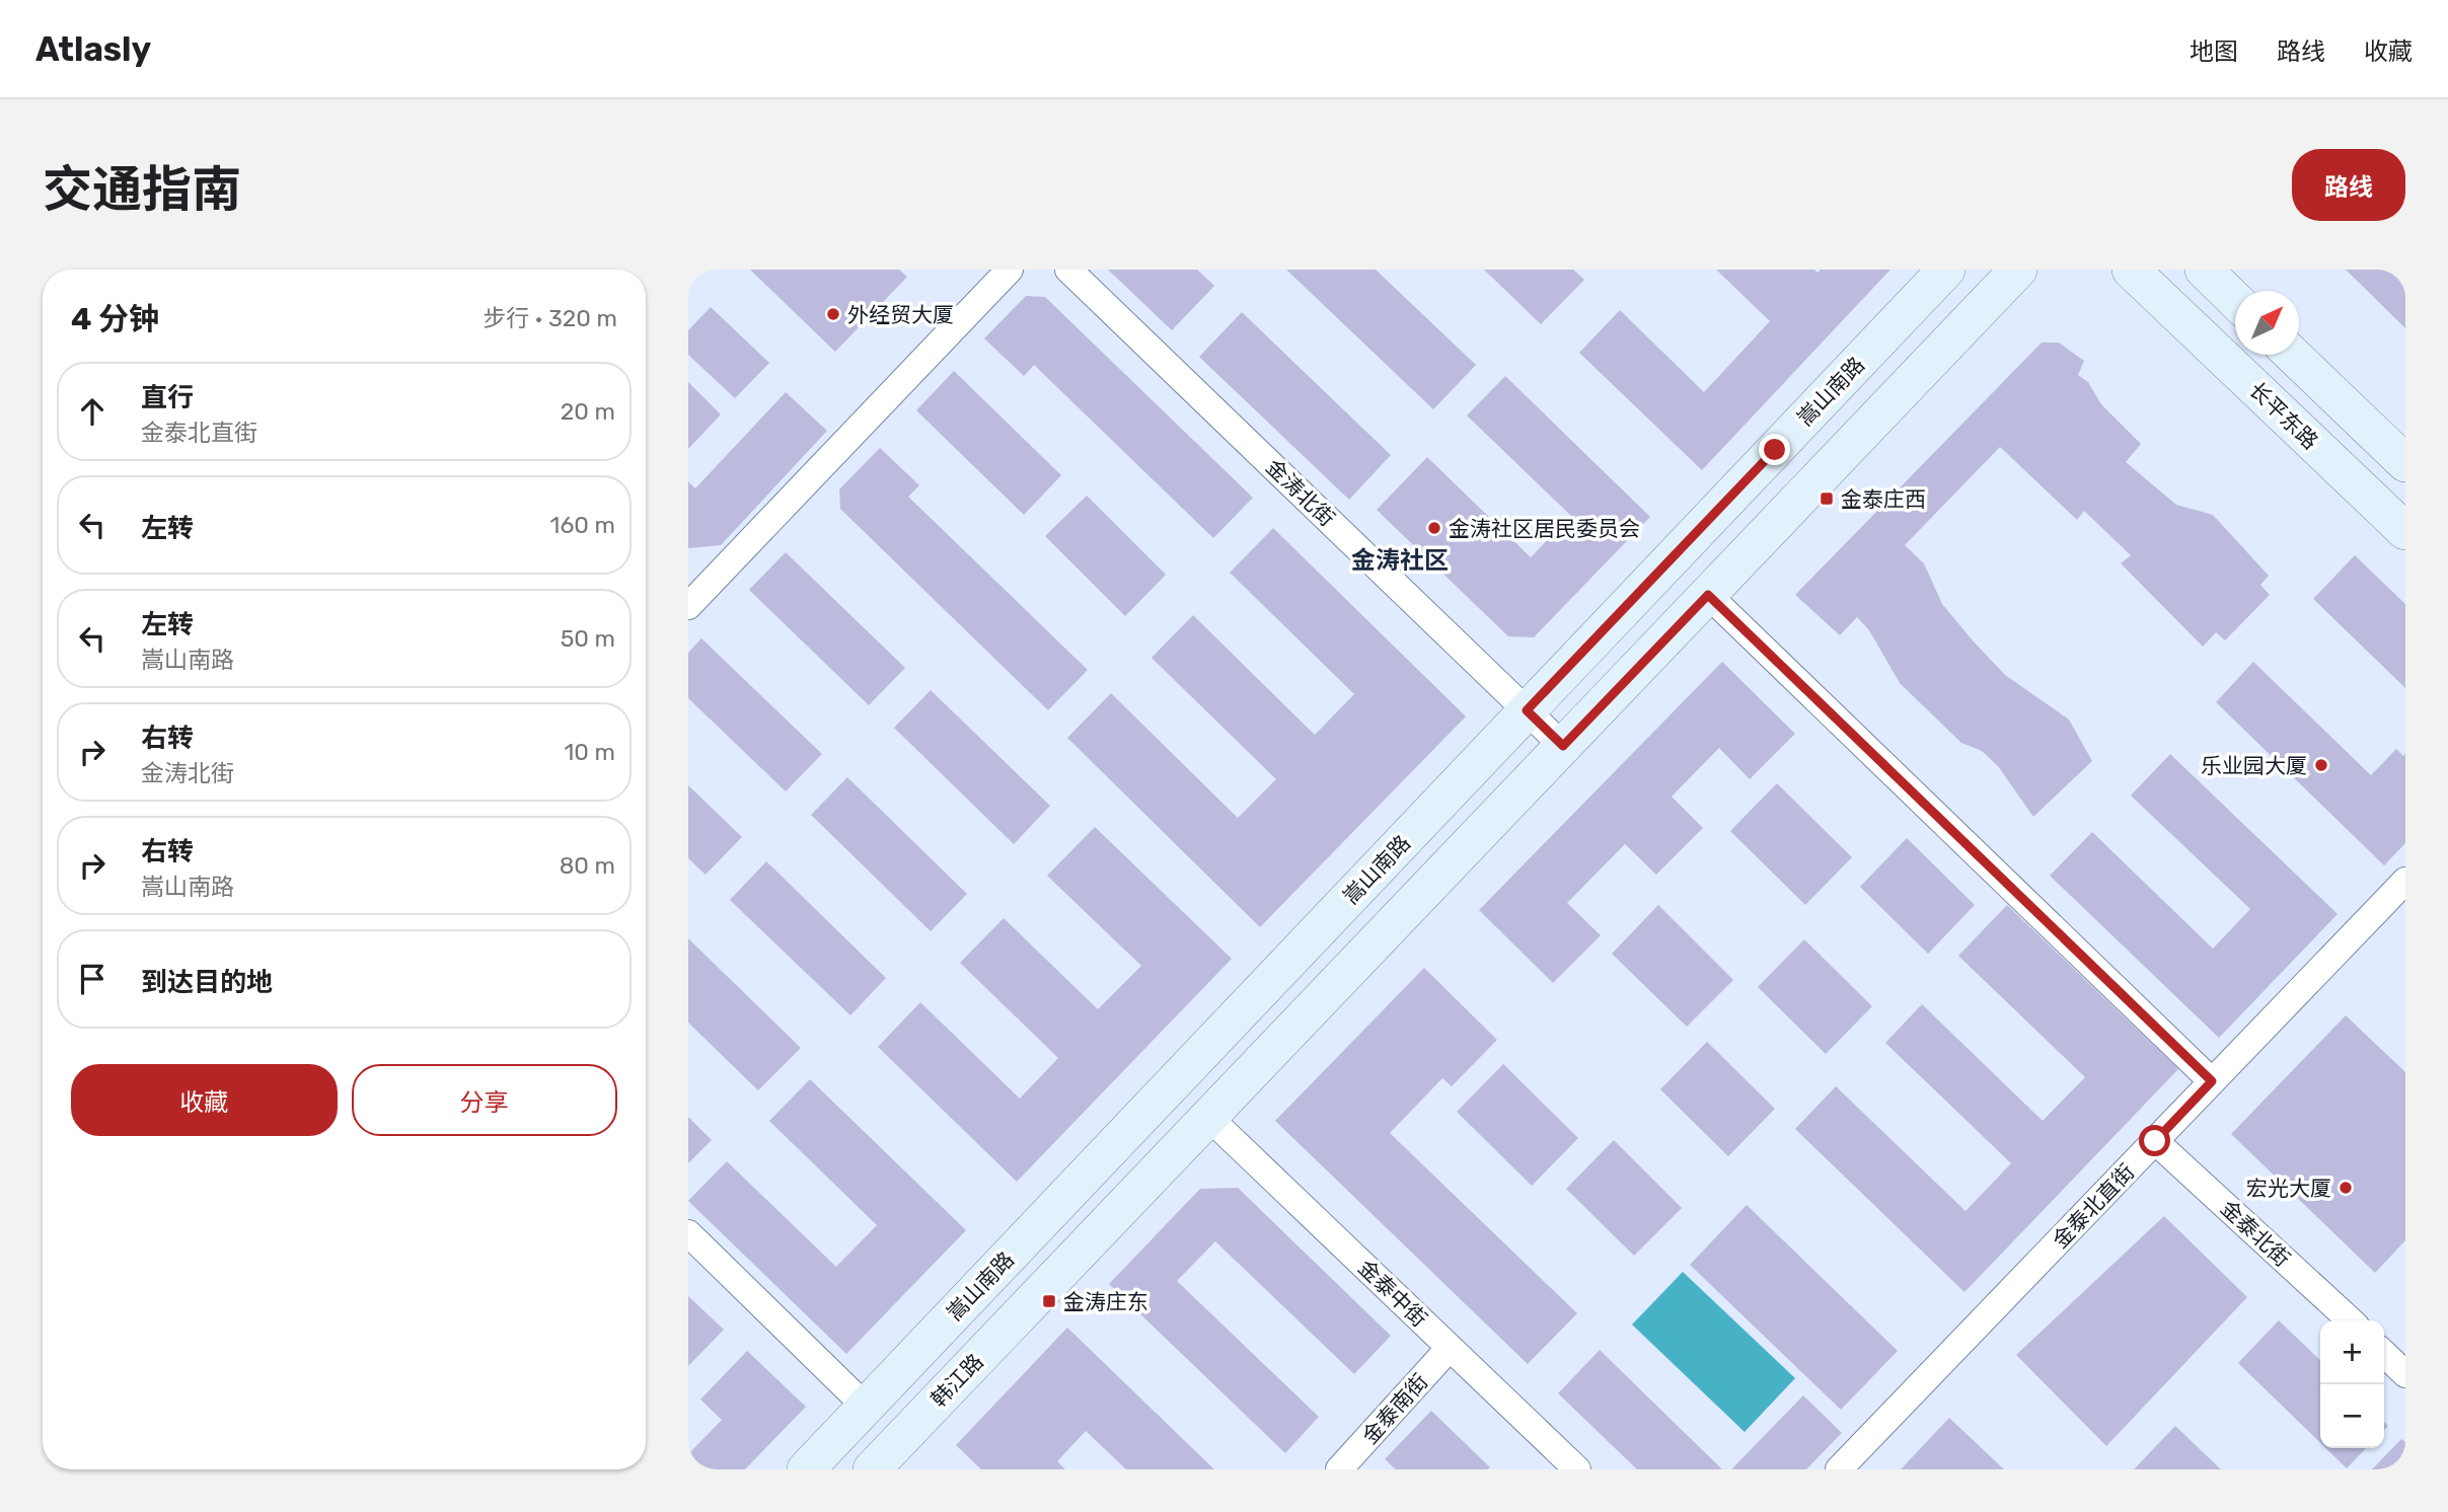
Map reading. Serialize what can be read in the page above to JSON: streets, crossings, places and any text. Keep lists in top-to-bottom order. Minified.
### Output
{"streets":{"street":["嵩山南路","长平东路","金涛北街","金泰北直街","金泰北街","金泰中街","韩江路","金泰南街"]},"crossings":[["嵩山南路","金涛北街"],["金泰北直街","金泰北街"],["金泰中街","韩江路"],["金泰中街","金泰南街"]],"districts":["金涛社区"],"places":{"other":["外经贸大厦","金涛社区居民委员会","乐业园大厦","宏光大厦"],"transit":["金泰庄西","金涛庄东"]},"north":"top right","page":{"header":"Atlasly","nav":["地图","路线","收藏"],"title":"交通指南","buttons":["路线",["收藏","分享"]],"heading":["4 分钟","步行 · 320 m"],"list":[["直行","金泰北直街","20 m"],["左转","160 m"],["左转","嵩山南路","50 m"],["右转","金涛北街","10 m"],["右转","嵩山南路","80 m"],"到达目的地"],"map_buttons":["+","−"]}}
